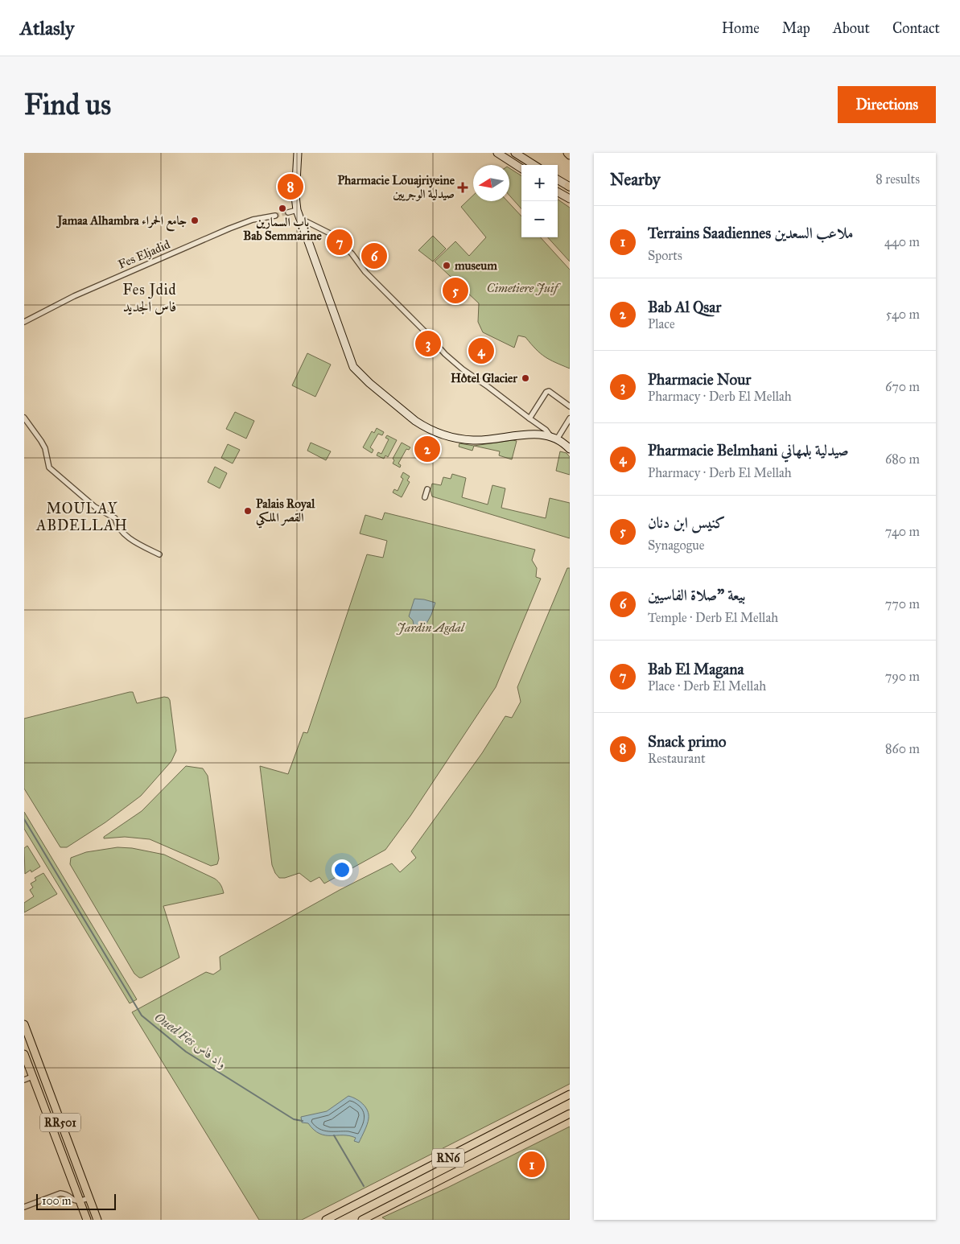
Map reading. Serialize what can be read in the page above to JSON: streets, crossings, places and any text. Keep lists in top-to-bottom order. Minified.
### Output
{"streets":{"main road":["RR501","RN6"],"street":["Fes Eljadid"]},"districts":["Fes Jdid فاس الجديد","MOULAY ABDELLAH"],"water":["Oued Fes واد فاس"],"parks":["Cimetiere Juif","Jardin Agdal"],"places":{"health":["Pharmacie Louajriyeine صيدلية الوجريين"],"other":["باب السمارين Bab Semmarine","Jamaa Alhambra جامع الحمراء","museum","Hôtel Glacier","Palais Royal القصر الملكي"]},"scale_bar":"100 m","north":"left","page":{"header":"Atlasly","nav":["Home","Map","About","Contact"],"buttons":"Directions","title":"Find us","heading":["Nearby","8 results"],"map_buttons":["+","−"],"pins":["8","7","6","5","3","4","2","1"],"list":[{"mark":"1","name":"Terrains Saadiennes ملاعب السعدين","note":"Sports","value":"440 m"},{"mark":"2","name":"Bab Al Qsar","note":"Place","value":"540 m"},{"mark":"3","name":"Pharmacie Nour","note":"Pharmacy · Derb El Mellah","value":"670 m"},{"mark":"4","name":"Pharmacie Belmhani صيدلية بلمهاني","note":"Pharmacy · Derb El Mellah","value":"680 m"},{"mark":"5","name":"كنيس ابن دنان","note":"Synagogue","value":"740 m"},{"mark":"6","name":"بيعة \"صلاة الفاسيين","note":"Temple · Derb El Mellah","value":"770 m"},{"mark":"7","name":"Bab El Magana","note":"Place · Derb El Mellah","value":"790 m"},{"mark":"8","name":"Snack primo","note":"Restaurant","value":"860 m"}],"scale":"100 m"}}
